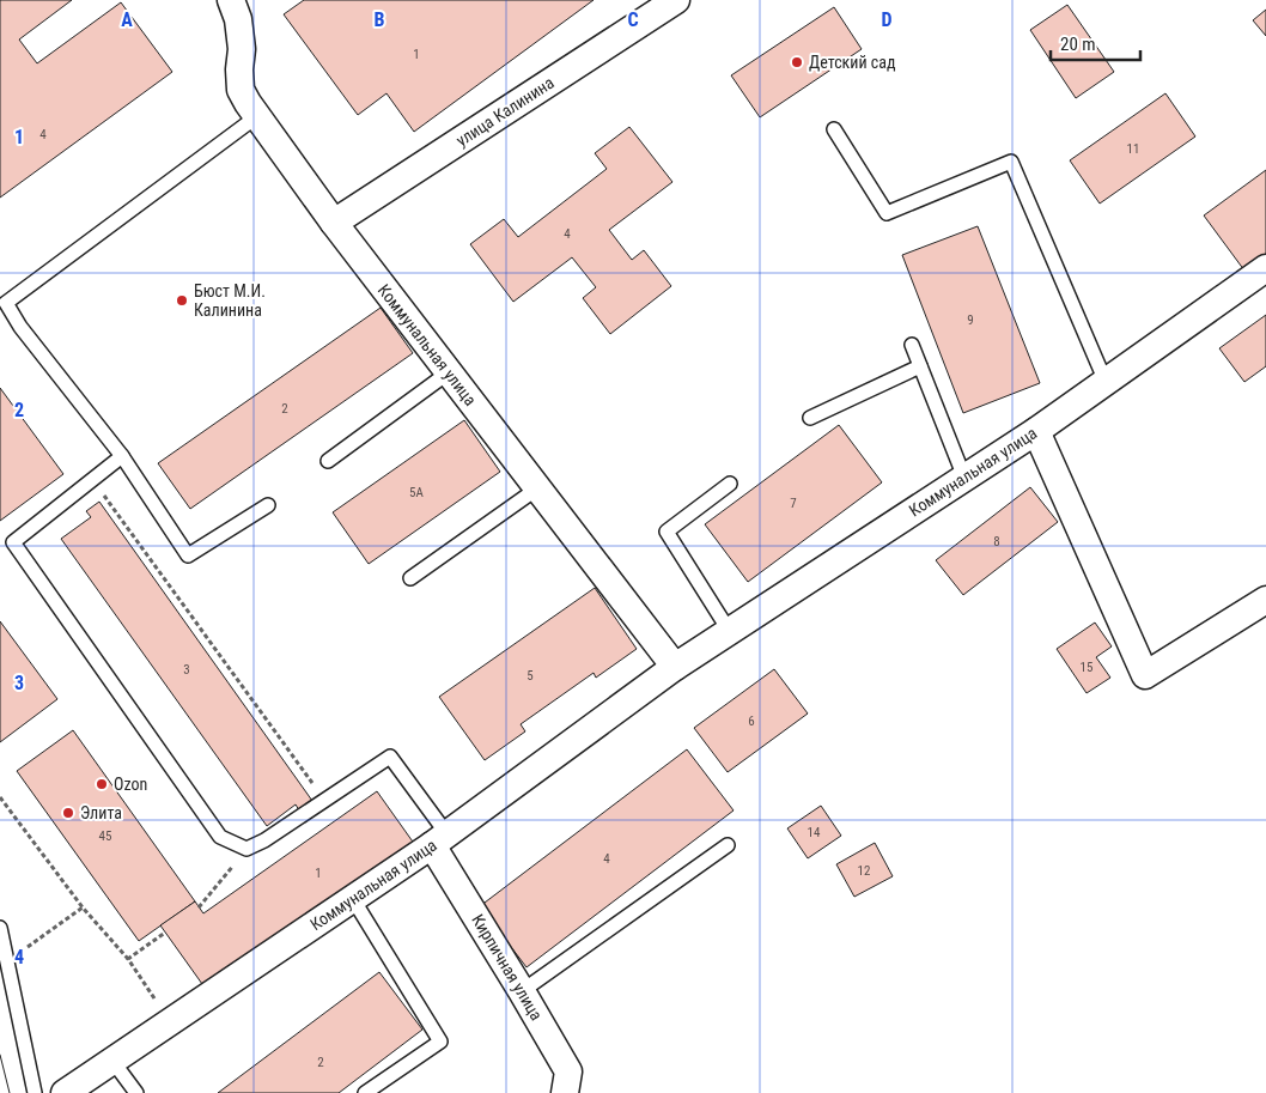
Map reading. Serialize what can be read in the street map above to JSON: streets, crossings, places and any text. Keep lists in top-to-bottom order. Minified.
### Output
{"streets":{"street":["улица Калинина","Коммунальная улица","Кирпичная улица"]},"crossings":[["улица Калинина","Коммунальная улица"],["Коммунальная улица","Кирпичная улица"]],"places":["Детский сад","Бюст М.И. Калинина","Ozon","Элита"],"house_numbers":["1","4","11","4","9","2","5А","7","8","15","3","5","6","14","45","4","12","1","2"],"scale_bar":"20 m","grid":{"columns":["A","B","C","D"],"rows":["1","2","3","4"]}}
